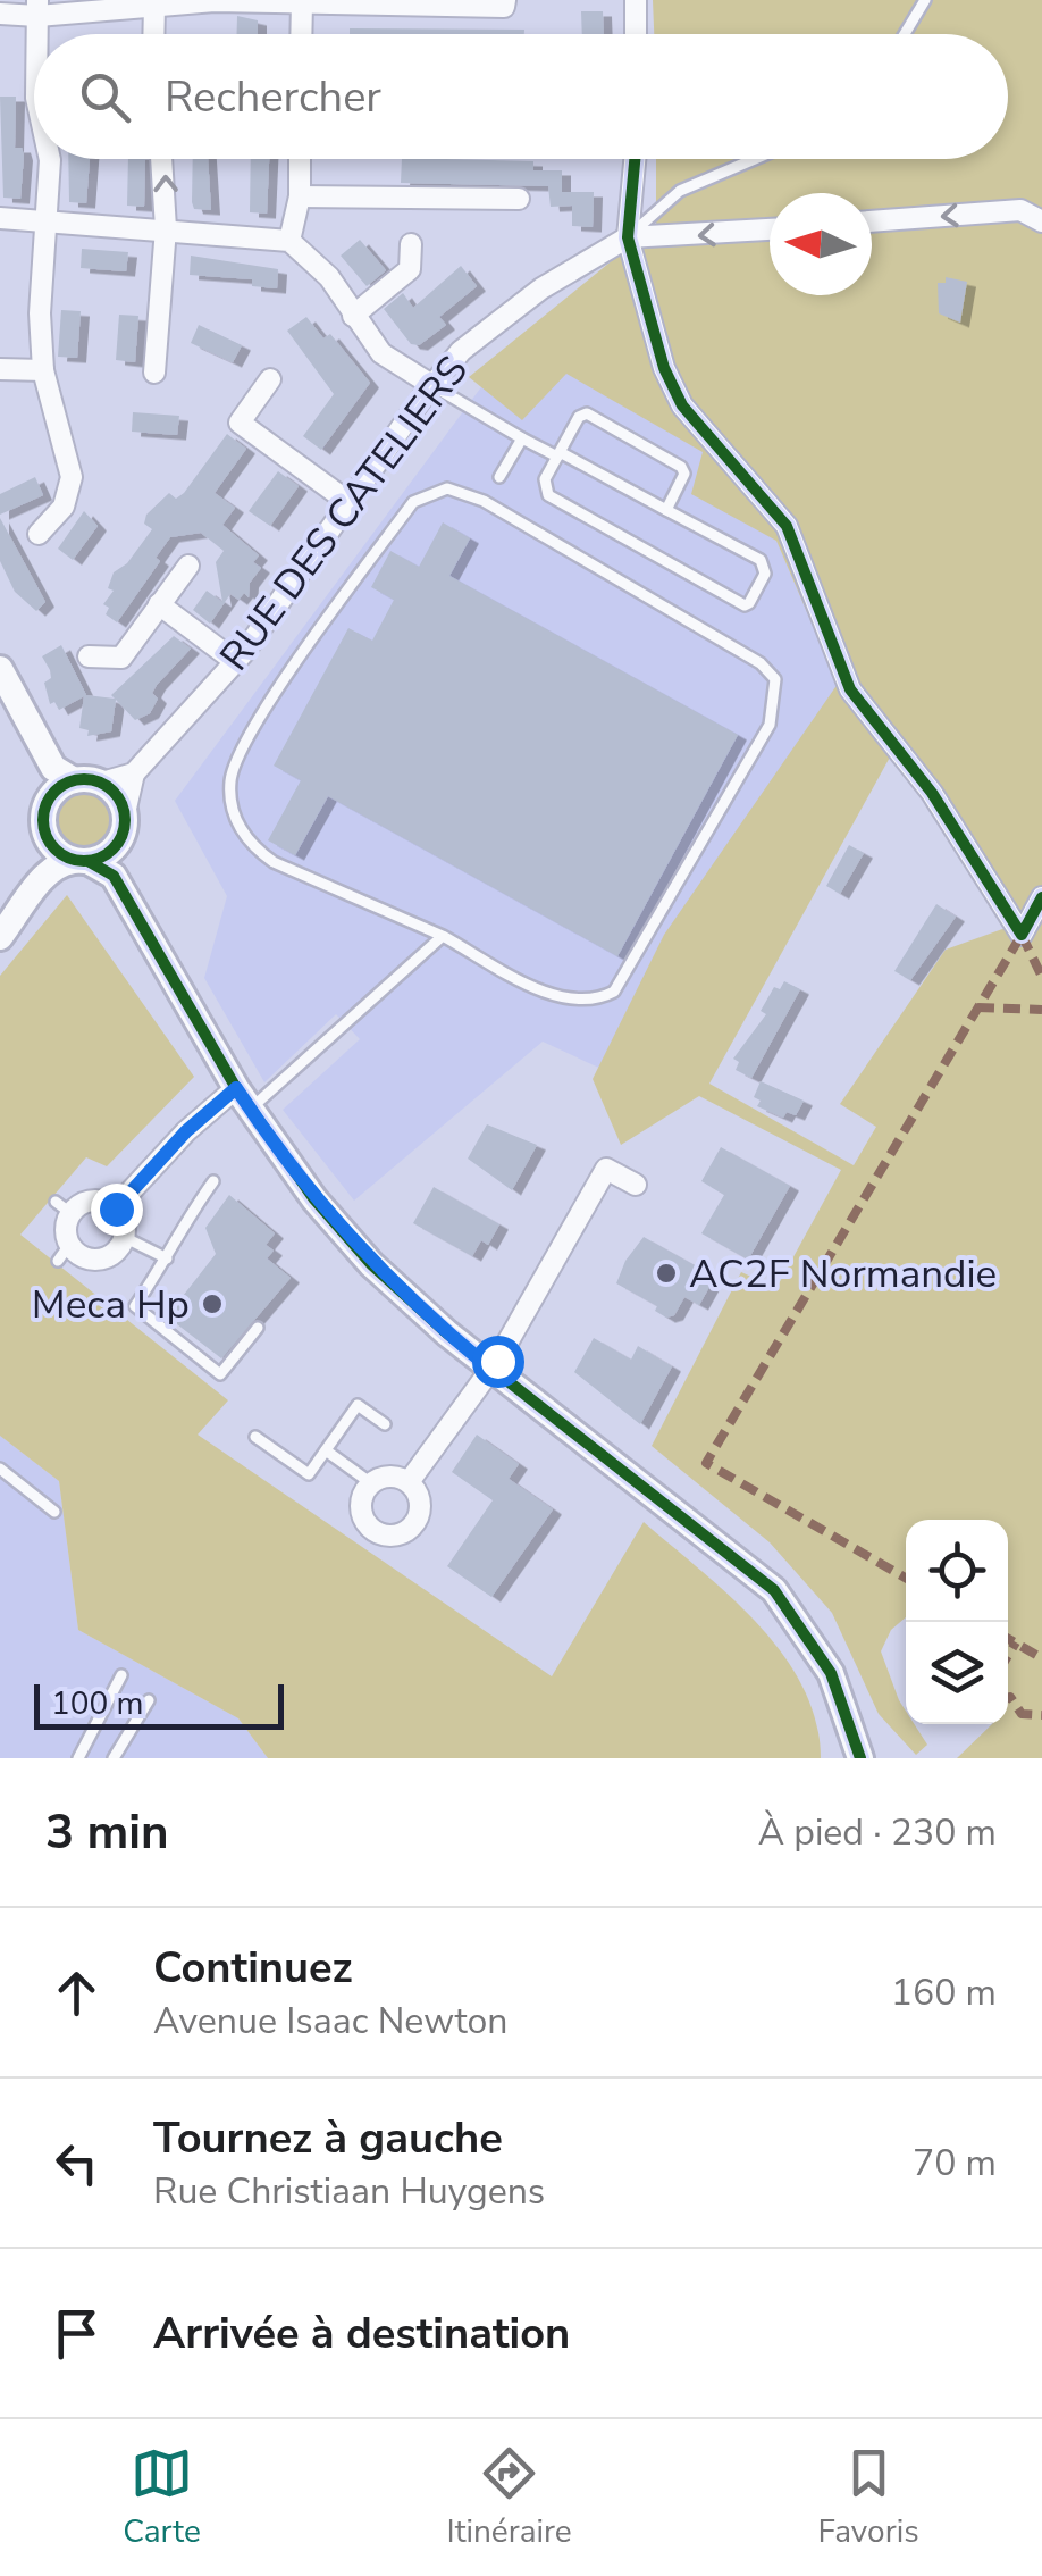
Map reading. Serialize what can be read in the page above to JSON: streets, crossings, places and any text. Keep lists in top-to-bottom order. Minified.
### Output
{"streets":{"street":["RUE DES CATELIERS"]},"places":["AC2F Normandie","Meca Hp"],"scale_bar":"100 m","north":"left","page":{"search":"Rechercher","scale":"100 m","heading":["3 min","À pied · 230 m"],"list":[["Continuez","Avenue Isaac Newton","160 m"],["Tournez à gauche","Rue Christiaan Huygens","70 m"],"Arrivée à destination"],"nav":["Carte","Itinéraire","Favoris"]}}
